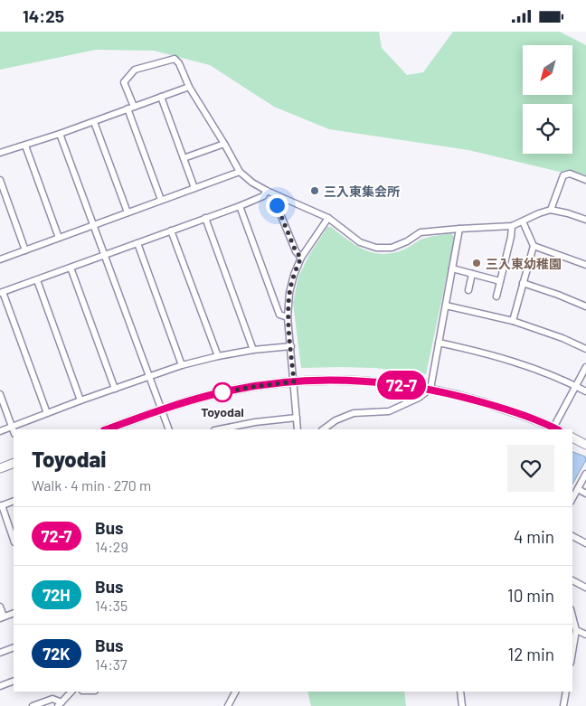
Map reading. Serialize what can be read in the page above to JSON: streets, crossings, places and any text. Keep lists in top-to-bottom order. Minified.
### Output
{"places":["三入東集会所","三入東幼稚園","Toyodai"],"lines":["bus line 72-7"],"north":"bottom left","page":{"status":"14:25","on_map":"72-7","heading":["Toyodai","Walk · 4 min · 270 m"],"list":[{"mark":"72-7","name":"Bus","note":"14:29","value":"4 min"},{"mark":"72H","name":"Bus","note":"14:35","value":"10 min"},{"mark":"72K","name":"Bus","note":"14:37","value":"12 min"}]}}
